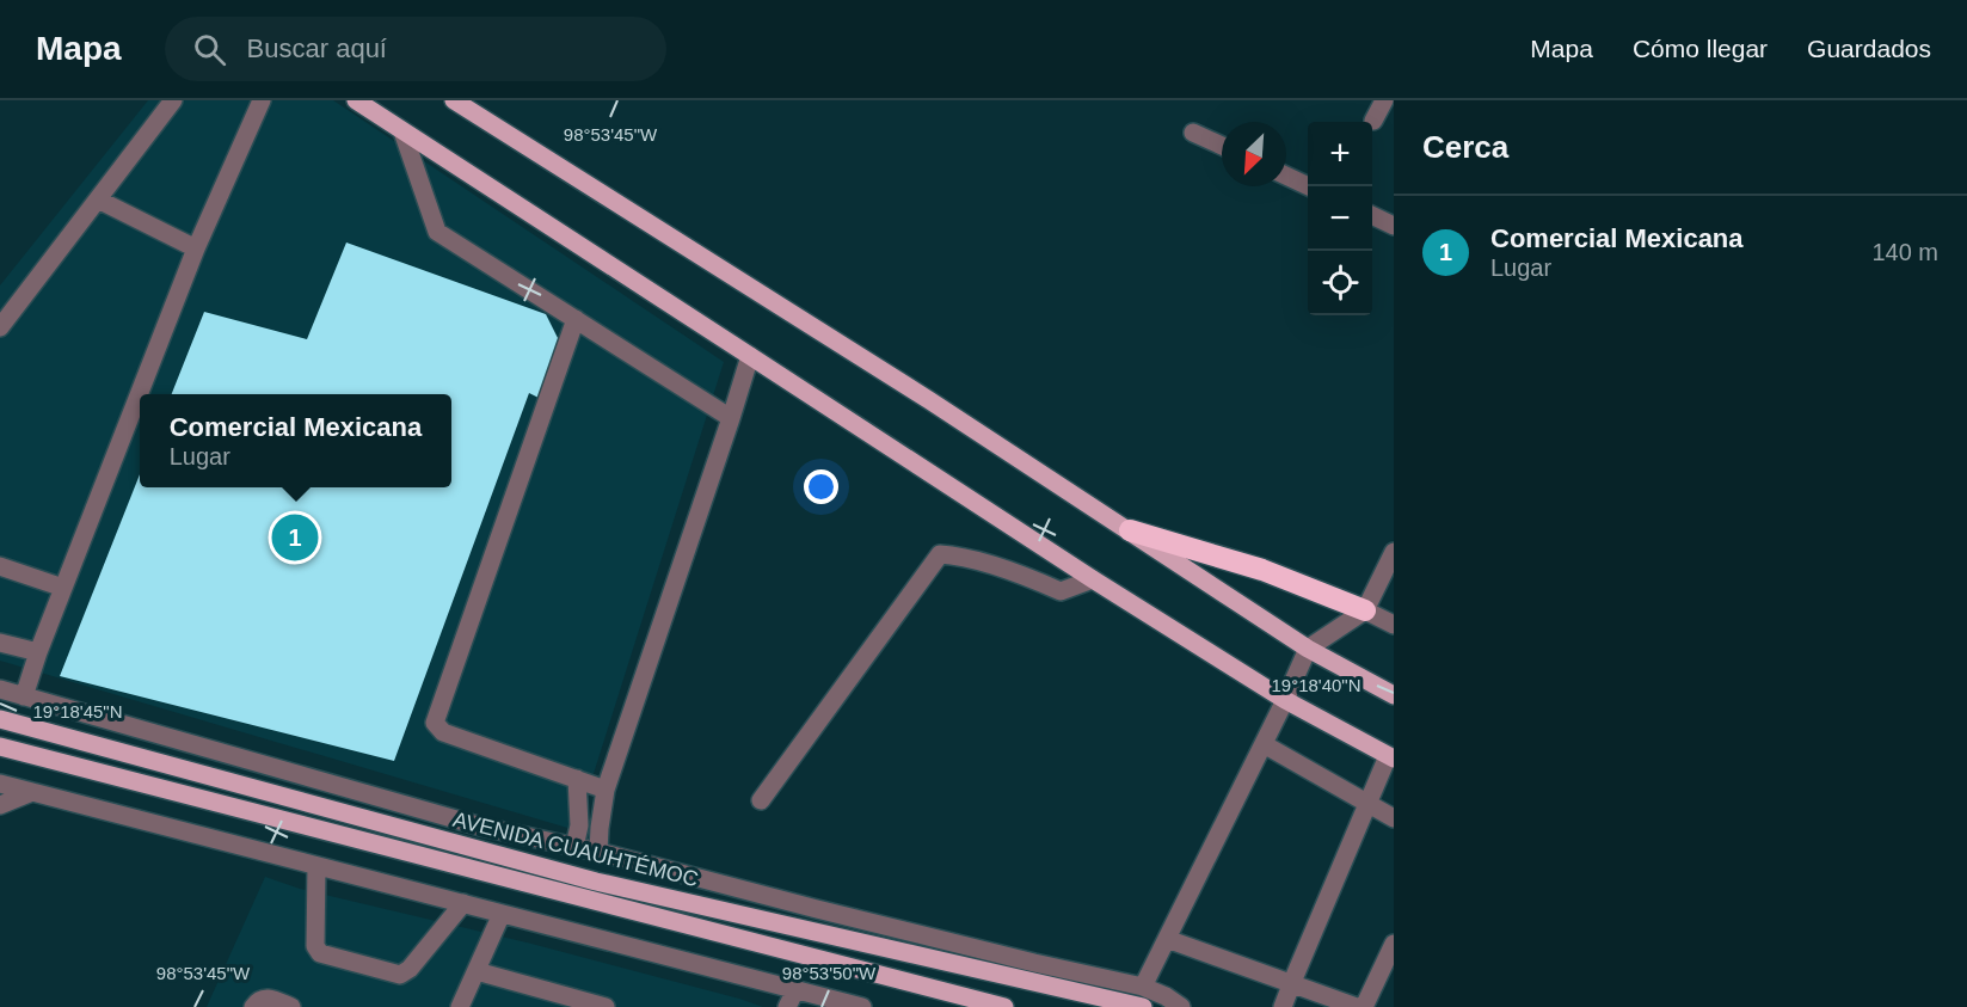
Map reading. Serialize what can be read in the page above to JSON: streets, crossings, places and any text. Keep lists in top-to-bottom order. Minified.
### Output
{"streets":{"main road":["AVENIDA CUAUHTÉMOC"]},"north":"bottom left","page":{"header":"Mapa","search":"Buscar aquí","nav":["Mapa","Cómo llegar","Guardados"],"heading":"Cerca","map_buttons":["+","−"],"list":[{"mark":"1","name":"Comercial Mexicana","note":"Lugar","value":"140 m"}],"popup":["Comercial Mexicana","Lugar"],"pins":"1"},"coordinates":["98°53'45\"W","19°18'40\"N","19°18'45\"N","98°53'50\"W"]}
